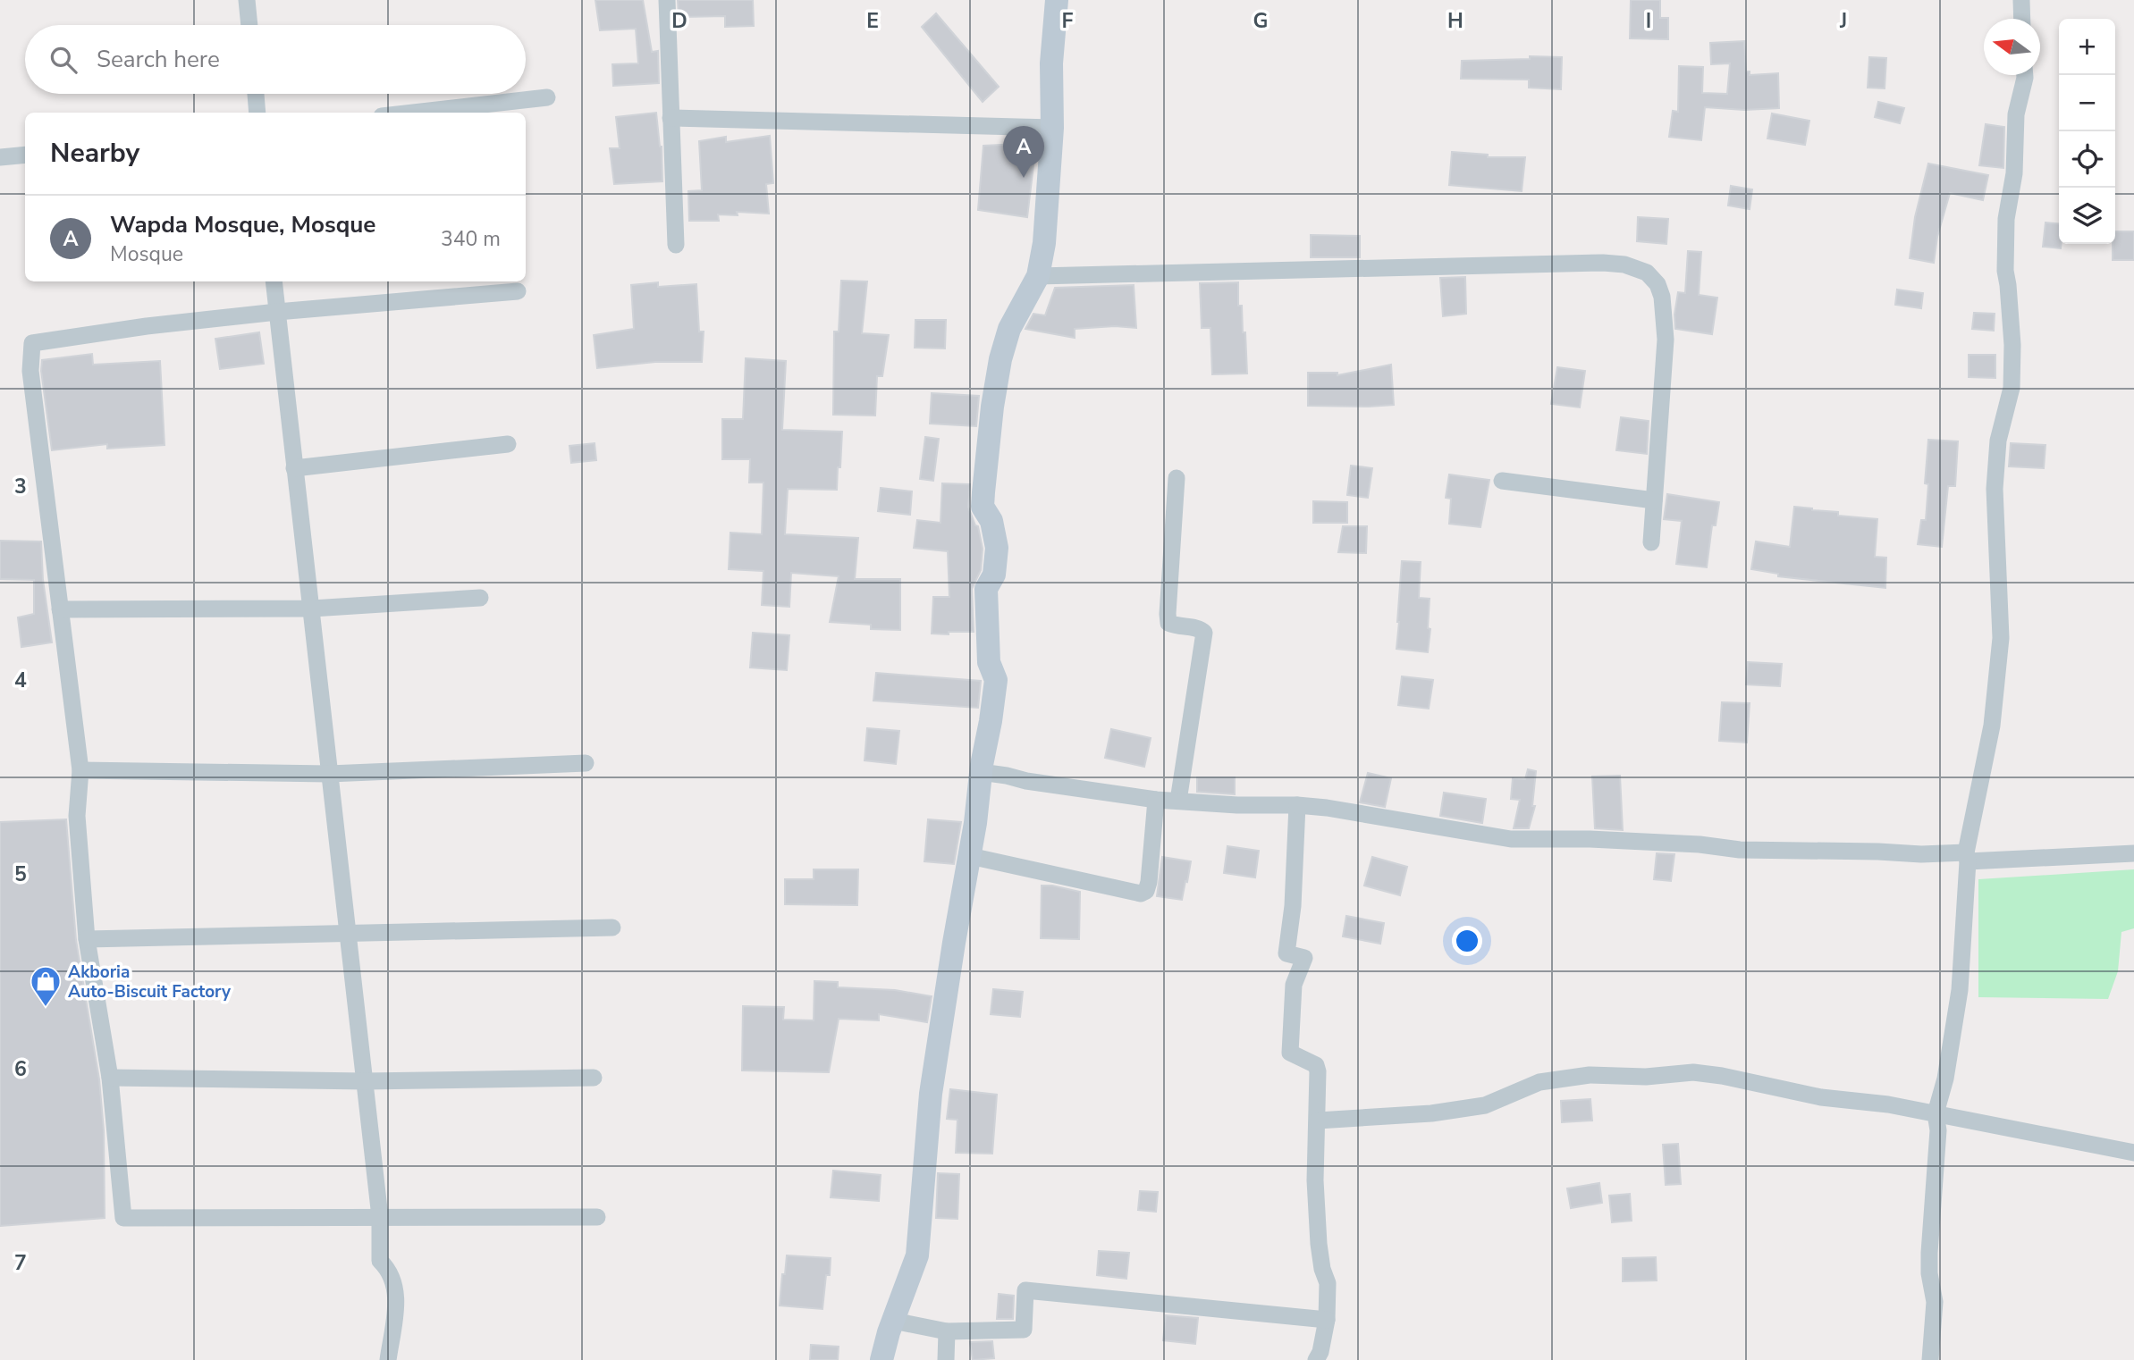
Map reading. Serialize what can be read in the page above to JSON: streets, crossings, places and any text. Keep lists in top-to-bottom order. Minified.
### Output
{"places":{"shop":["Akboria Auto-Biscuit Factory"]},"north":"left","page":{"map_buttons":["+","−"],"search":"Search here","heading":"Nearby","pins":"A","list":[{"mark":"A","name":"Wapda Mosque, Mosque","note":"Mosque","value":"340 m"}]},"grid":{"columns":["D","E","F","G","H","I","J"],"rows":["3","4","5","6","7"]}}
